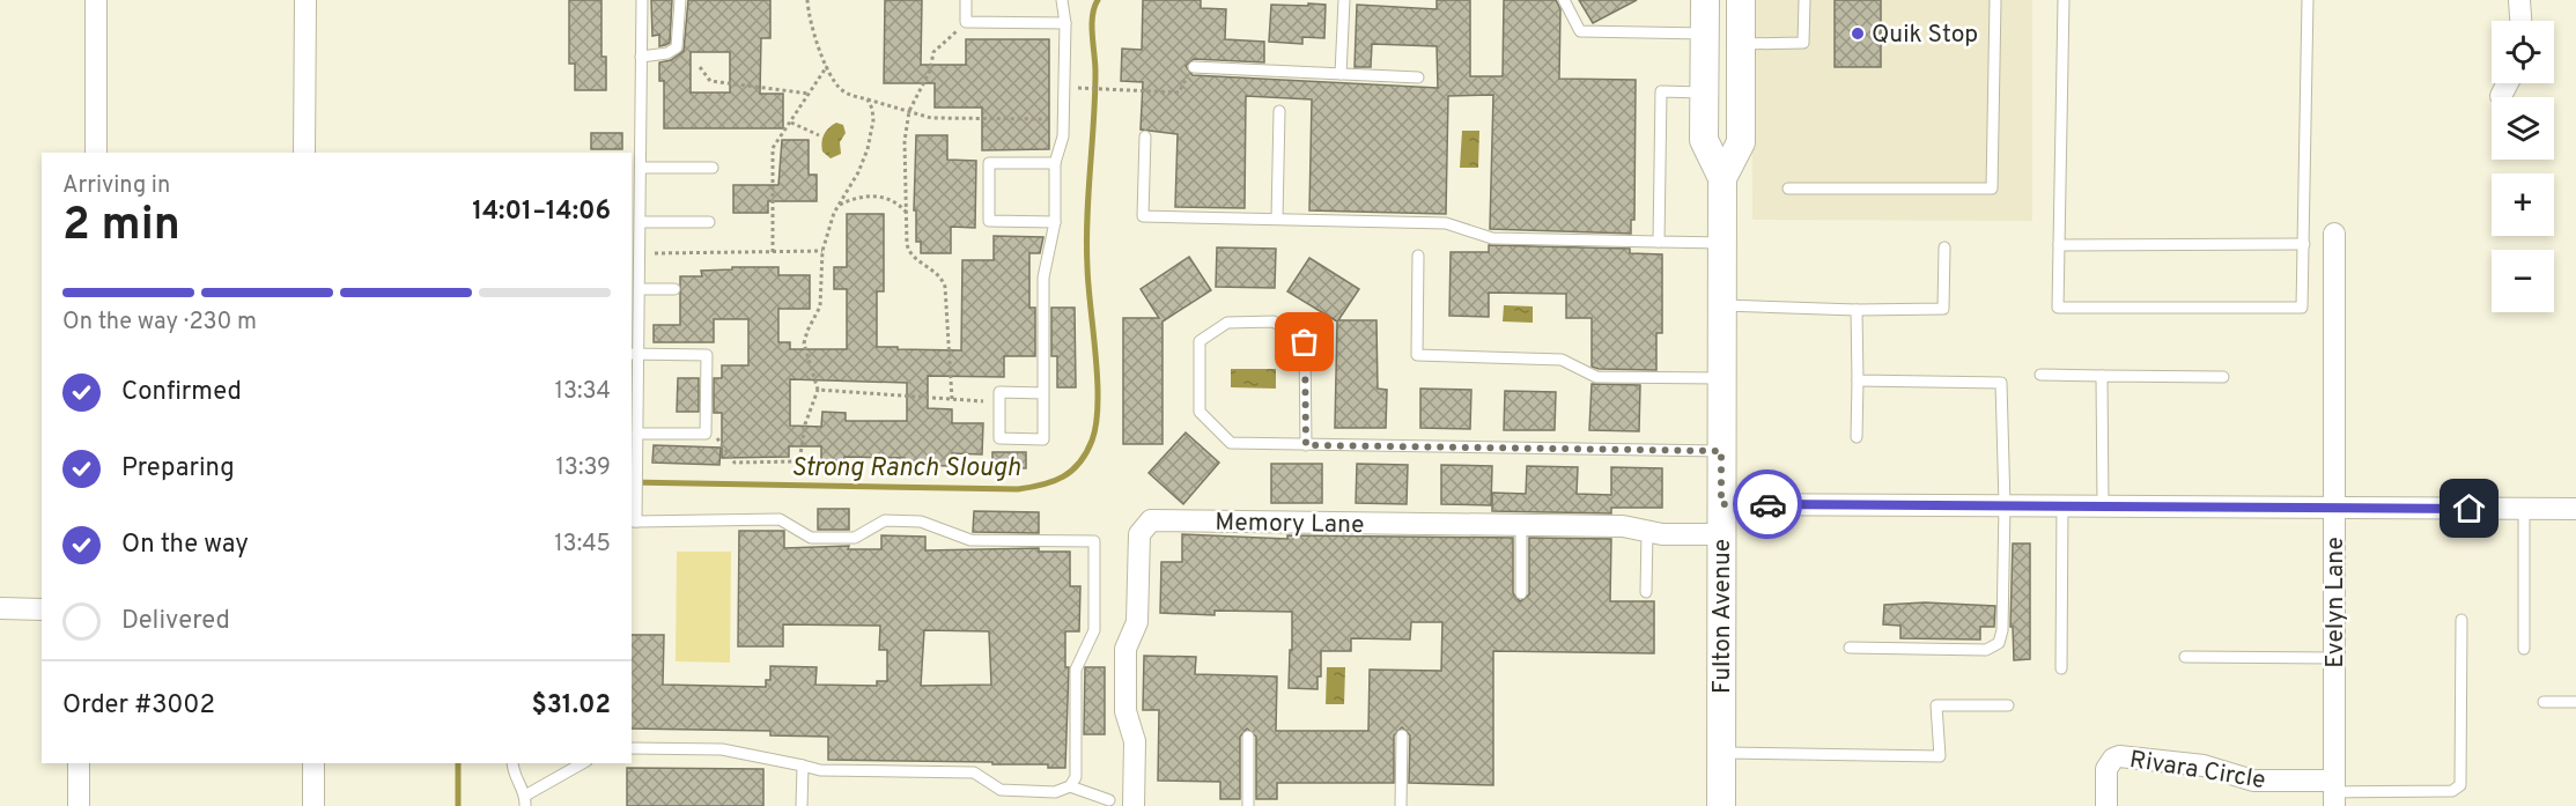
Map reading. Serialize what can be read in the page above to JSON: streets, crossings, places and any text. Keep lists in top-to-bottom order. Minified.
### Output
{"streets":{"main road":["Fulton Avenue"],"street":["Memory Lane","Evelyn Lane","Rivara Circle"]},"crossings":[["Memory Lane","Fulton Avenue"],["Evelyn Lane","Rivara Circle"]],"water":["Strong Ranch Slough"],"places":["Quik Stop"],"page":{"map_buttons":["+","−"],"heading":["2 min","Arriving in","14:01–14:06"],"panel":["Order #3002","$31.02"],"bar":"On the way · 230 m","list":[["Confirmed","13:34"],["Preparing","13:39"],["On the way","13:45"],"Delivered"]}}
